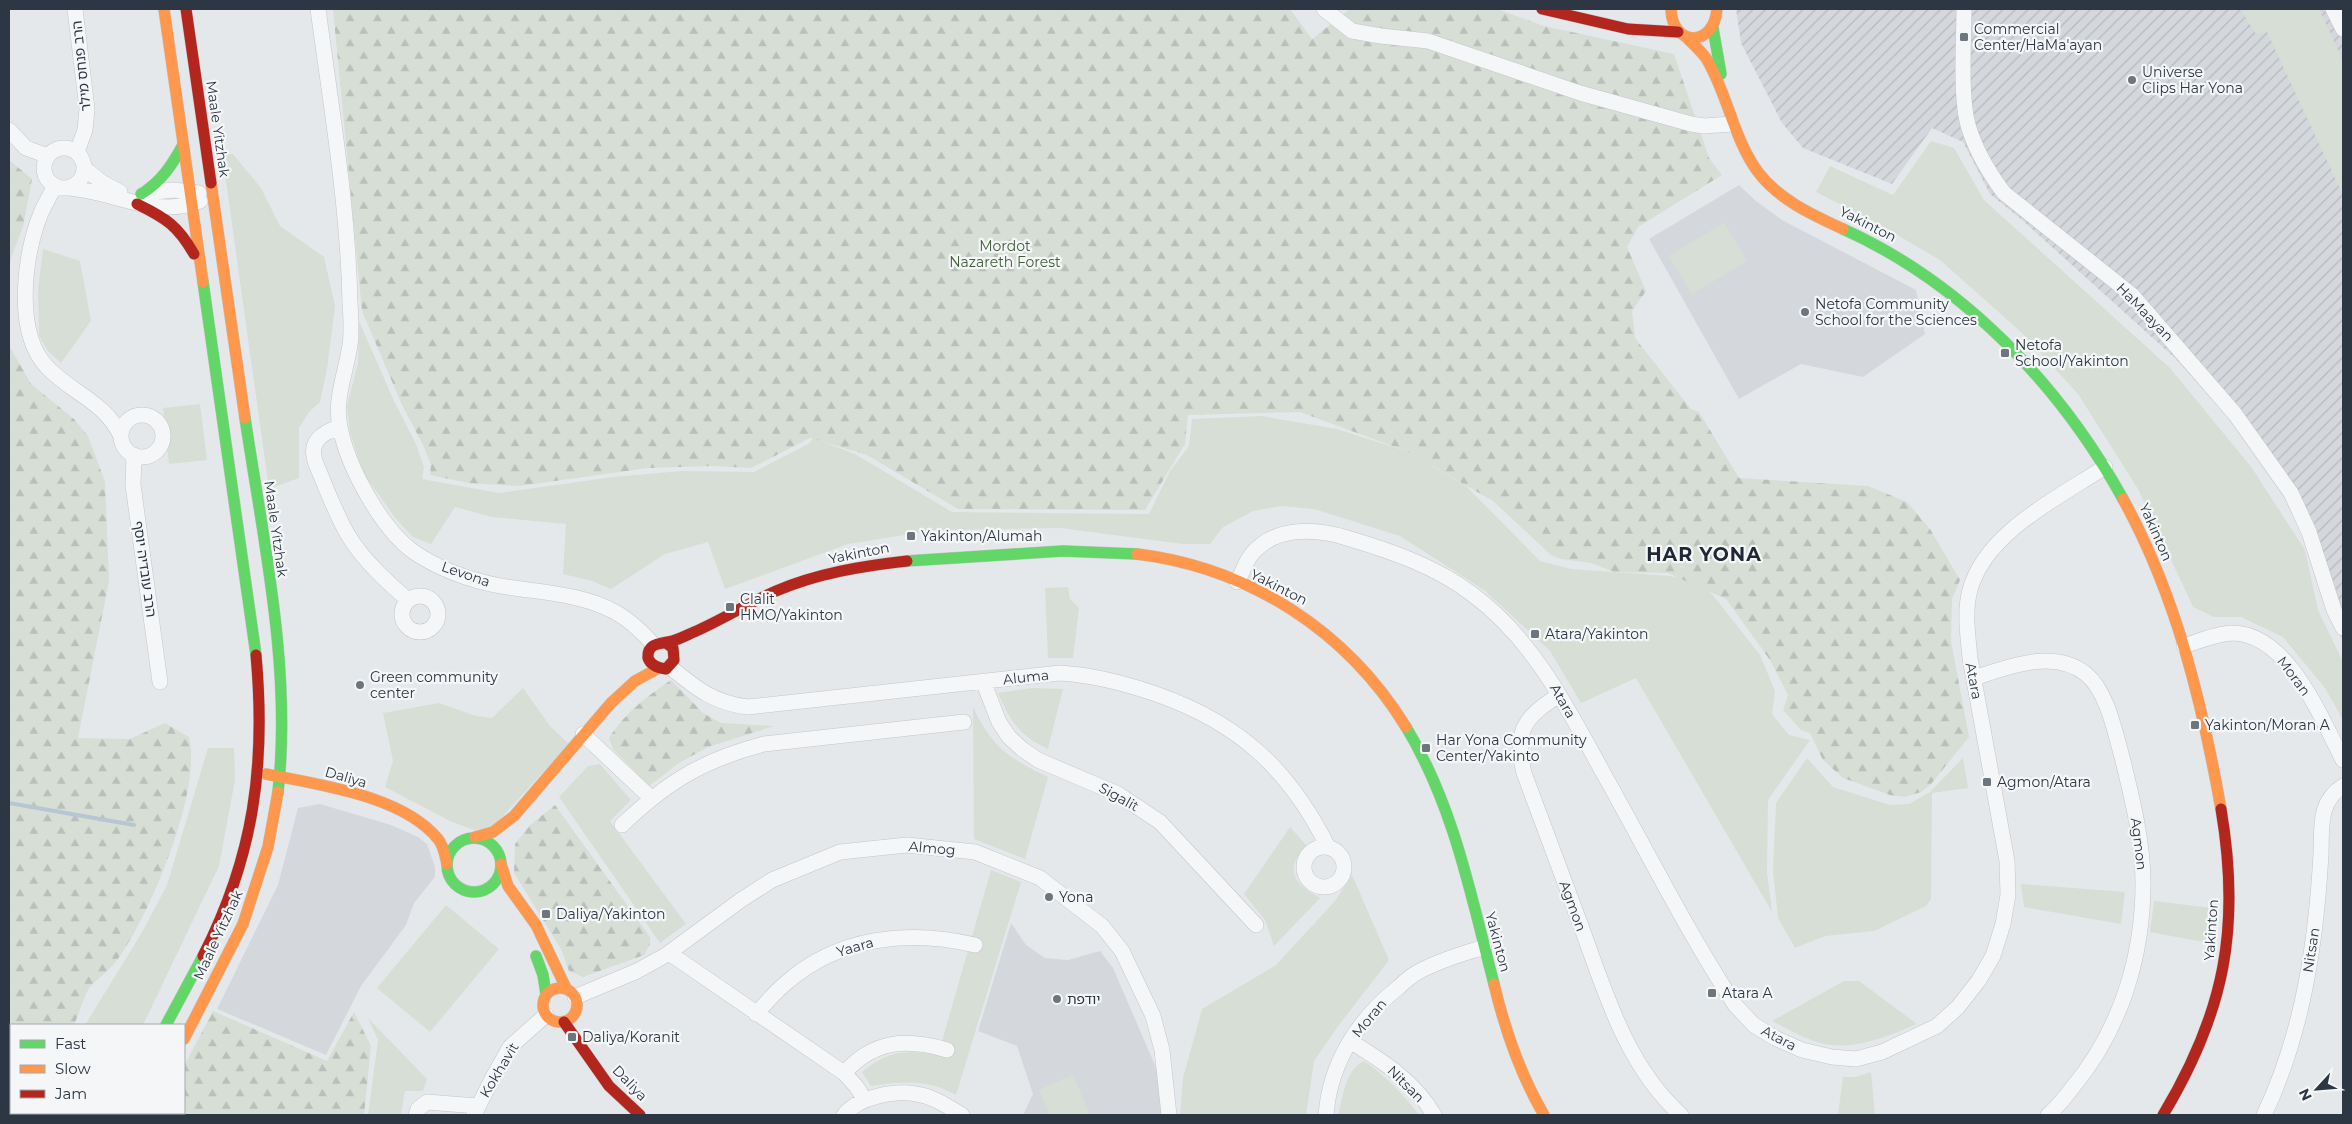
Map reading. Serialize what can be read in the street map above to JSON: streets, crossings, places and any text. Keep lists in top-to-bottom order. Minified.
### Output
{"streets":{"street":["הרב פנחס מילר","Maale Yitzhak","Yakinton","HaMaayan","הרב עובדיה יוסף","Levona","Moran","Aluma","Atara","Daliya","Sigalit","Agmon","Almog","Yaara","Nitsan","Kokhavit"]},"crossings":[["Maale Yitzhak","Daliya"],["Yakinton","Levona"],["Yakinton","Moran"],["Yakinton","Aluma"],["Yakinton","Atara"],["Yakinton","Daliya"],["Moran","Nitsan"],["Aluma","Sigalit"],["Atara","Agmon"],["Daliya","Almog"],["Daliya","Kokhavit"],["Almog","Kokhavit"]],"districts":["HAR YONA"],"parks":["Mordot Nazareth Forest"],"places":{"transit":["Commercial Center/HaMa'ayan","Netofa School/Yakinton","Yakinton/Alumah","Clalit HMO/Yakinton","Atara/Yakinton","Yakinton/Moran A","Har Yona Community Center/Yakinto","Agmon/Atara","Daliya/Yakinton","Atara A","Daliya/Koranit"],"other":["Universe Clips Har Yona","Netofa Community School for the Sciences","Green community center","Yona","יודפת"]},"legend":["Fast","Slow","Jam"],"north":"bottom left"}
